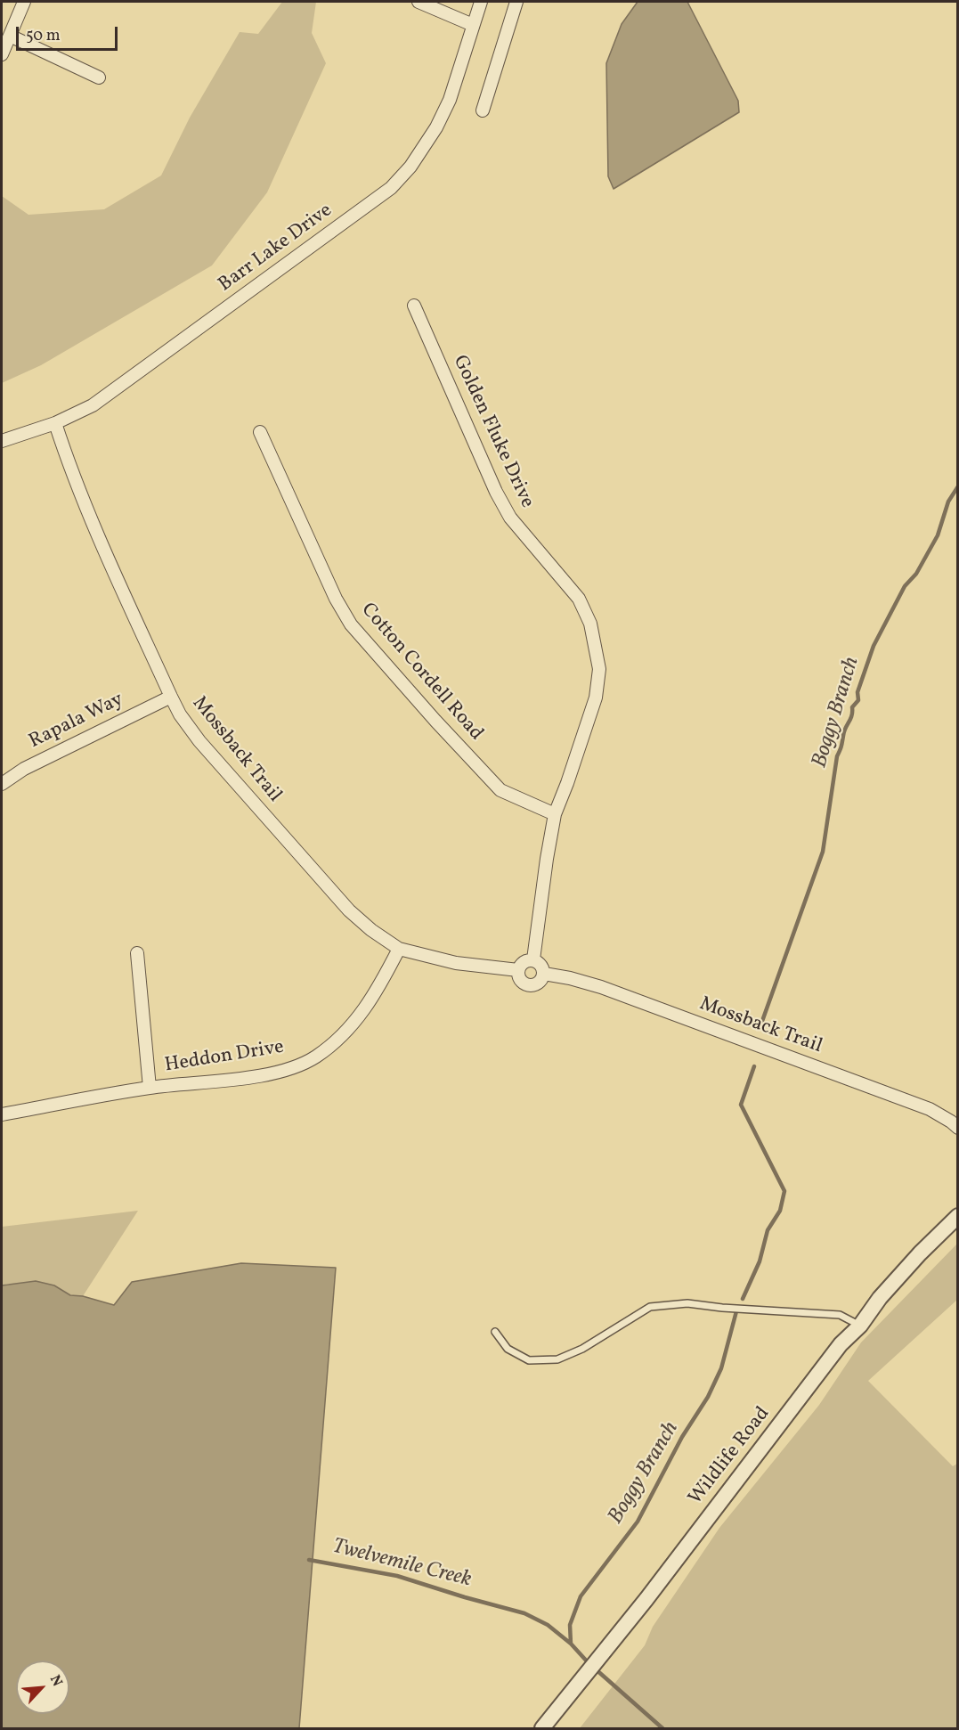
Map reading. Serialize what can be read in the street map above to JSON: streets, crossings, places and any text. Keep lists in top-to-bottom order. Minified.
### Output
{"streets":{"street":["Barr Lake Drive","Golden Fluke Drive","Cotton Cordell Road","Rapala Way","Mossback Trail","Heddon Drive","Wildlife Road"]},"crossings":[["Barr Lake Drive","Mossback Trail"],["Golden Fluke Drive","Cotton Cordell Road"],["Golden Fluke Drive","Mossback Trail"],["Rapala Way","Mossback Trail"],["Mossback Trail","Heddon Drive"]],"water":["Boggy Branch","Twelvemile Creek"],"scale_bar":"50 m","north":"top right"}
